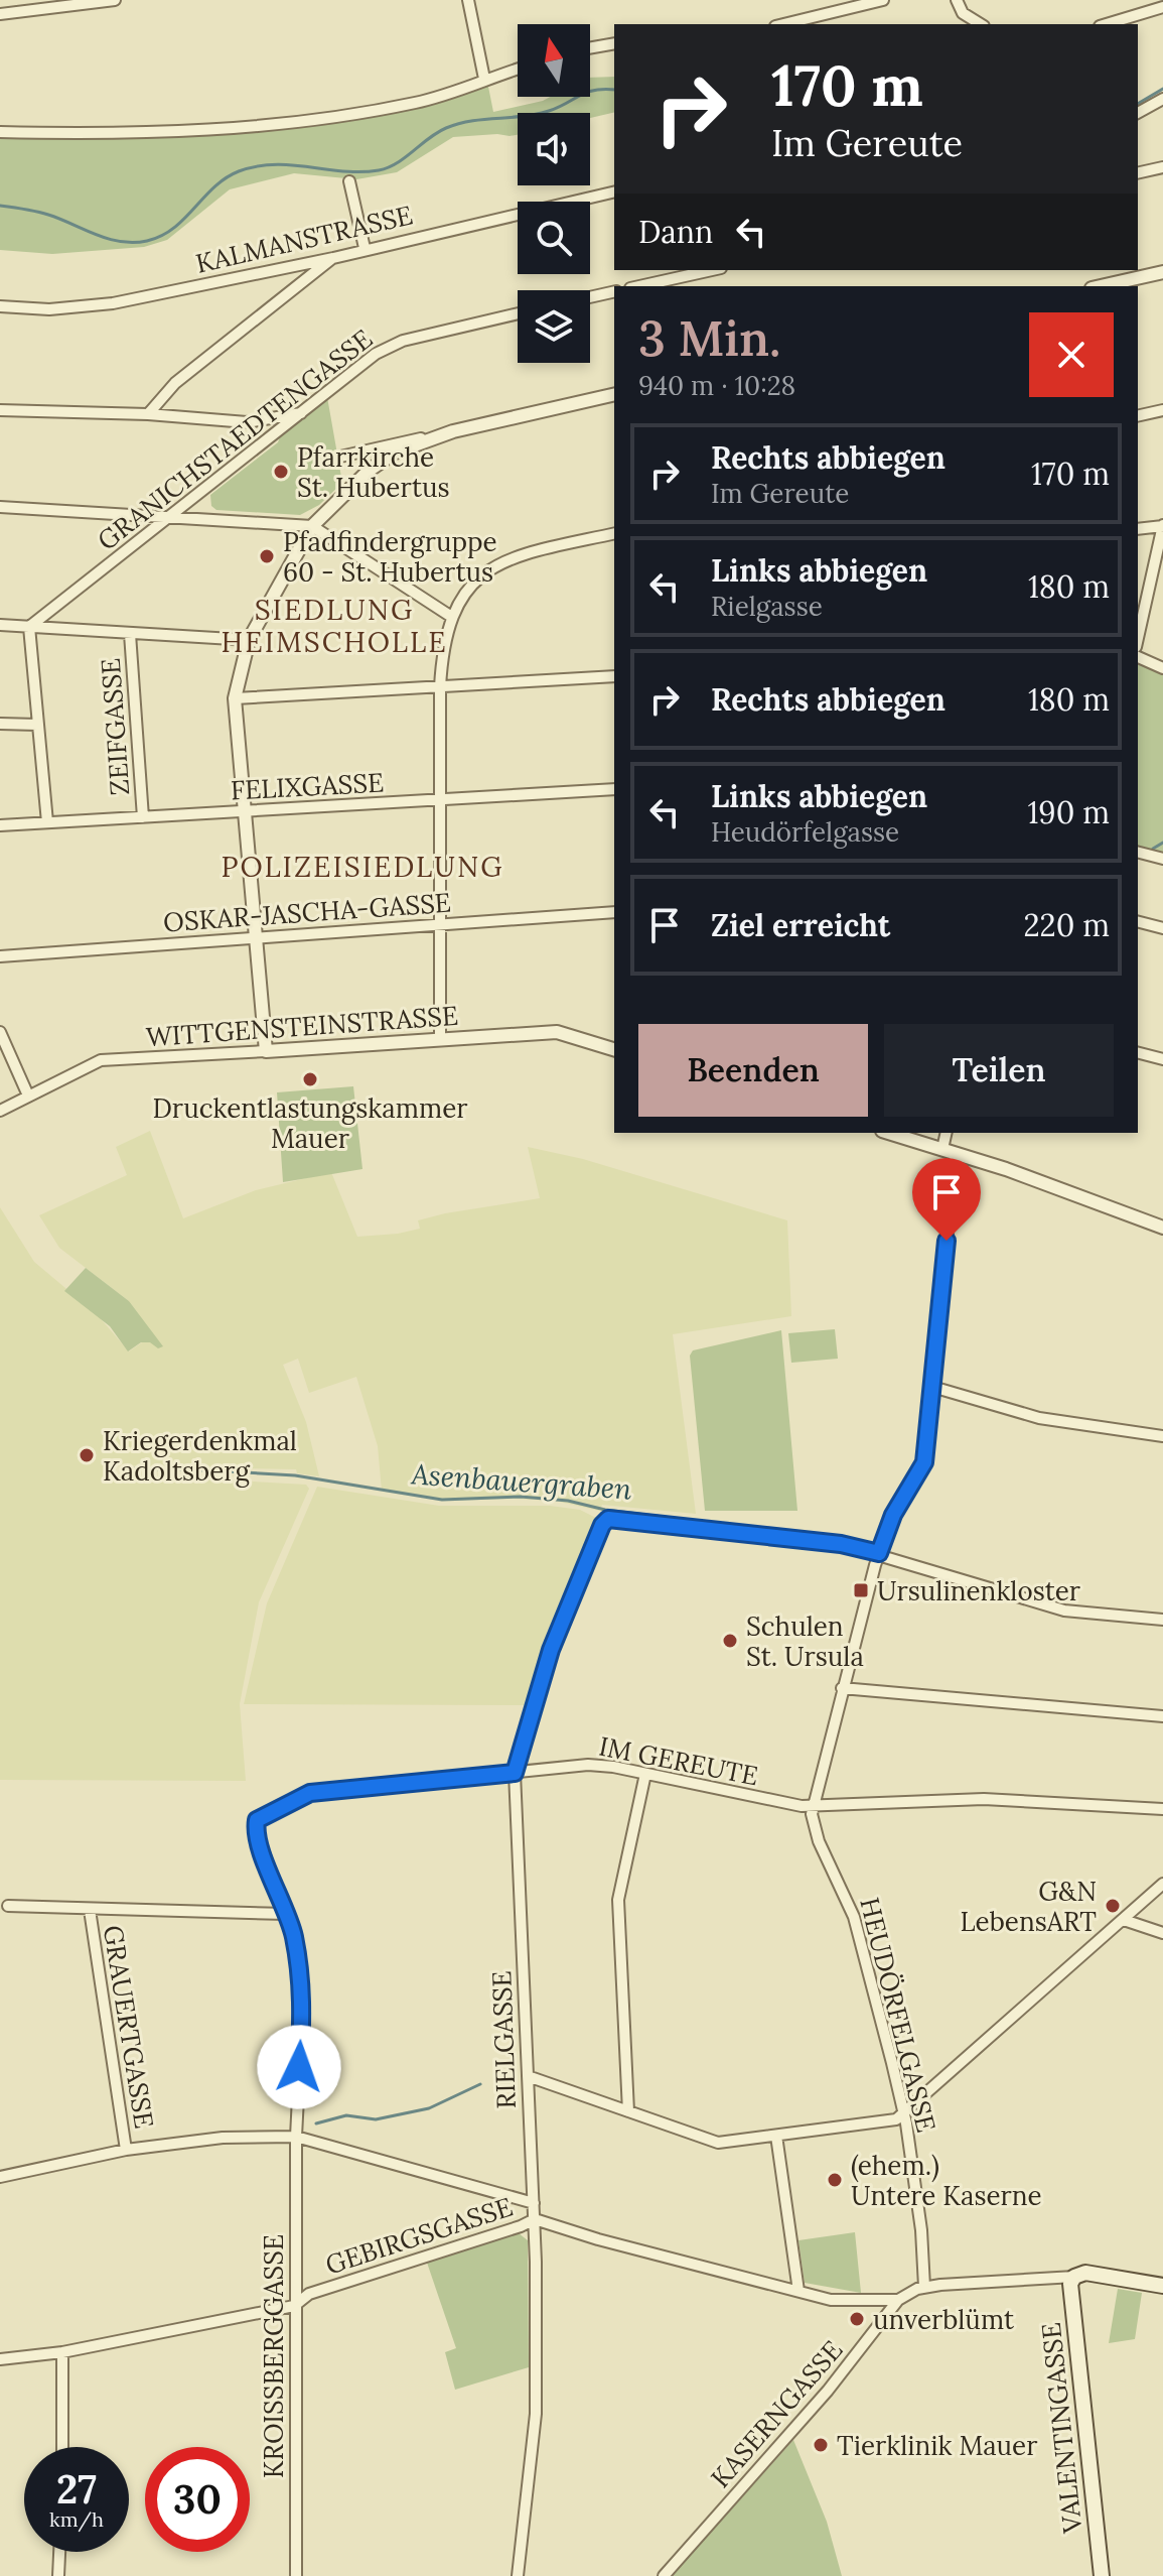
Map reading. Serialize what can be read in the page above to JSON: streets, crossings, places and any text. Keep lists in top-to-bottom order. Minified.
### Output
{"streets":{"main road":["VALENTINGASSE"],"street":["KALMANSTRASSE","GRANICHSTAEDTENGASSE","ZEIFGASSE","FELIXGASSE","OSKAR-JASCHA-GASSE","WITTGENSTEINSTRASSE","IM GEREUTE","HEUDÖRFELGASSE","GRAUERTGASSE","RIELGASSE","GEBIRGSGASSE","KROISSBERGGASSE","KASERNGASSE"]},"crossings":[["ZEIFGASSE","FELIXGASSE"],["IM GEREUTE","HEUDÖRFELGASSE"],["IM GEREUTE","RIELGASSE"],["IM GEREUTE","KROISSBERGGASSE"],["HEUDÖRFELGASSE","RIELGASSE"],["HEUDÖRFELGASSE","KASERNGASSE"],["RIELGASSE","GEBIRGSGASSE"],["GEBIRGSGASSE","KROISSBERGGASSE"],["GEBIRGSGASSE","KASERNGASSE"]],"districts":["SIEDLUNG HEIMSCHOLLE","POLIZEISIEDLUNG"],"water":["Asenbauergraben"],"places":{"other":["Pfarrkirche St. Hubertus","Pfadfindergruppe 60 - St. Hubertus","Druckentlastungskammer Mauer","Kriegerdenkmal Kadoltsberg","Schulen St. Ursula","G&N LebensART","(ehem.) Untere Kaserne","unverblümt","Tierklinik Mauer"],"transit":["Ursulinenkloster"]},"north":"top","page":{"turn":["170 m","Im Gereute"],"then":"Dann","heading":["3 Min.","940 m · 10:28"],"list":[{"name":"Rechts abbiegen","note":"Im Gereute","value":"170 m"},{"name":"Links abbiegen","note":"Rielgasse","value":"180 m"},{"name":"Rechts abbiegen","value":"180 m"},{"name":"Links abbiegen","note":"Heudörfelgasse","value":"190 m"},{"name":"Ziel erreicht","value":"220 m"}],"buttons":["Beenden","Teilen"],"speed":"27 km/h","limit":"30"}}
